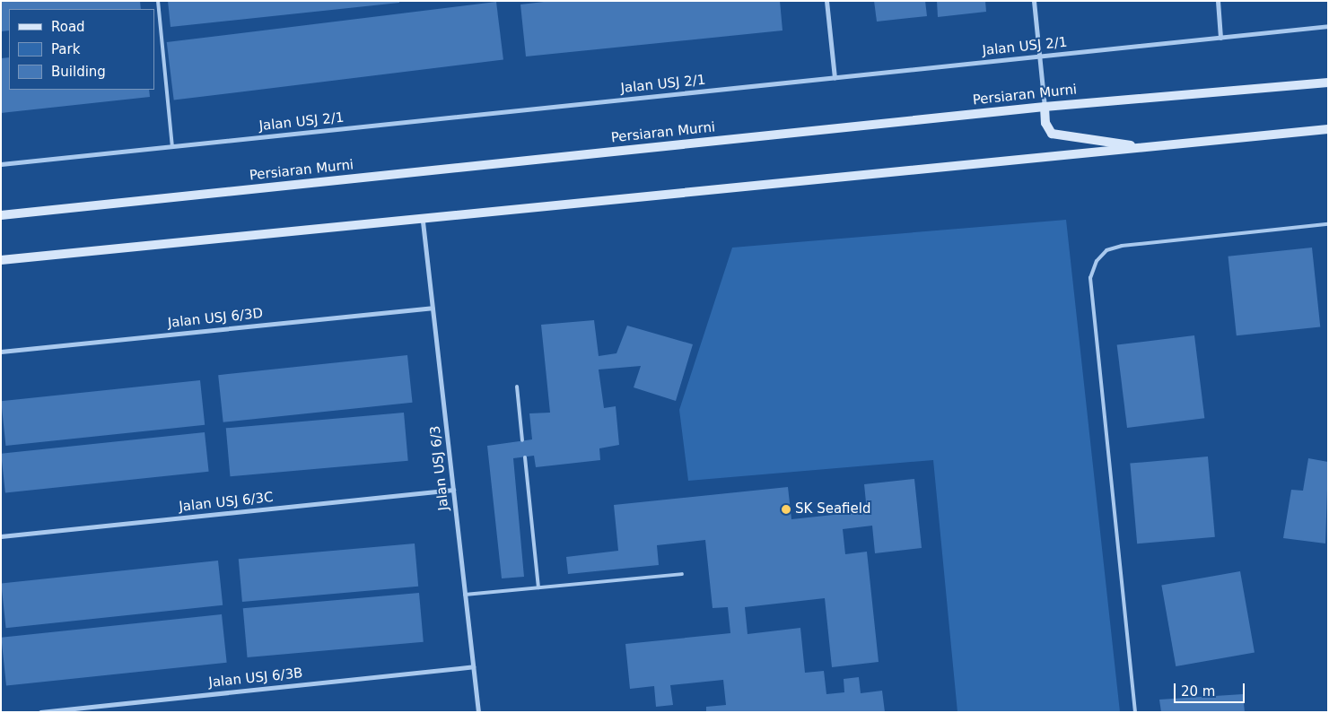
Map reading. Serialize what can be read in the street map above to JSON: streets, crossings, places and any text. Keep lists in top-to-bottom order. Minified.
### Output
{"streets":{"main road":["Persiaran Murni"],"street":["Jalan USJ 2/1","Jalan USJ 6/3D","Jalan USJ 6/3","Jalan USJ 6/3C","Jalan USJ 6/3B"]},"crossings":[["Jalan USJ 6/3D","Jalan USJ 6/3"],["Jalan USJ 6/3","Jalan USJ 6/3C"],["Jalan USJ 6/3","Jalan USJ 6/3B"]],"places":["SK Seafield"],"legend":["Road","Park","Building"],"scale_bar":"20 m"}
